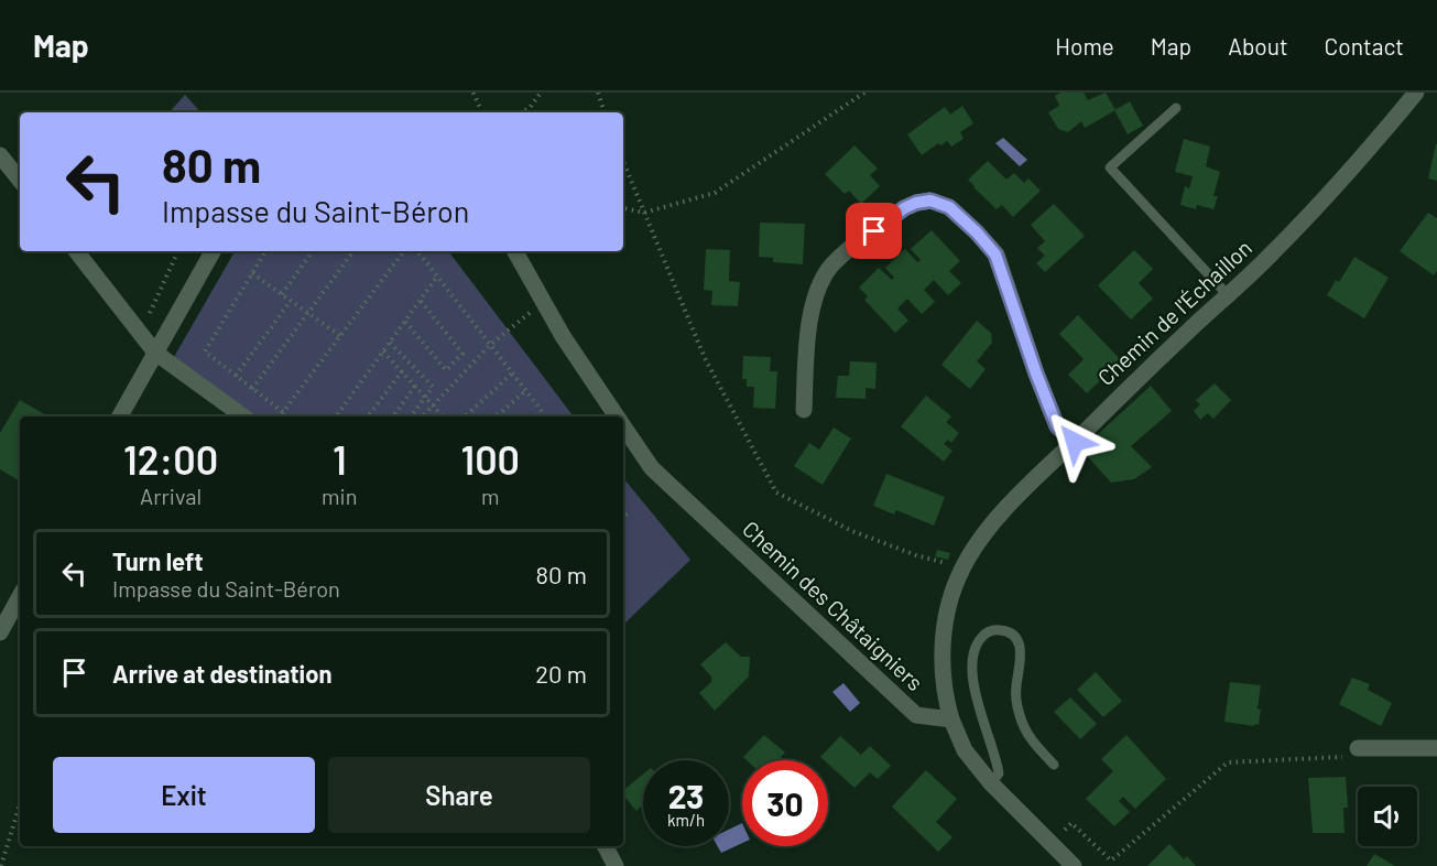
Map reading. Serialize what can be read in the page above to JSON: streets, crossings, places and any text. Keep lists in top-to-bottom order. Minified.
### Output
{"streets":{"street":["Chemin de l'Échaillon","Chemin des Châtaigniers"]},"crossings":[["Chemin de l'Échaillon","Chemin des Châtaigniers"]],"page":{"header":"Map","nav":["Home","Map","About","Contact"],"turn":["80 m","Impasse du Saint-Béron"],"eta":["12:00","Arrival","1","min","100","m"],"list":[{"name":"Turn left","note":"Impasse du Saint-Béron","value":"80 m"},{"name":"Arrive at destination","value":"20 m"}],"buttons":["Exit","Share"],"speed":"23 km/h","limit":"30"}}
